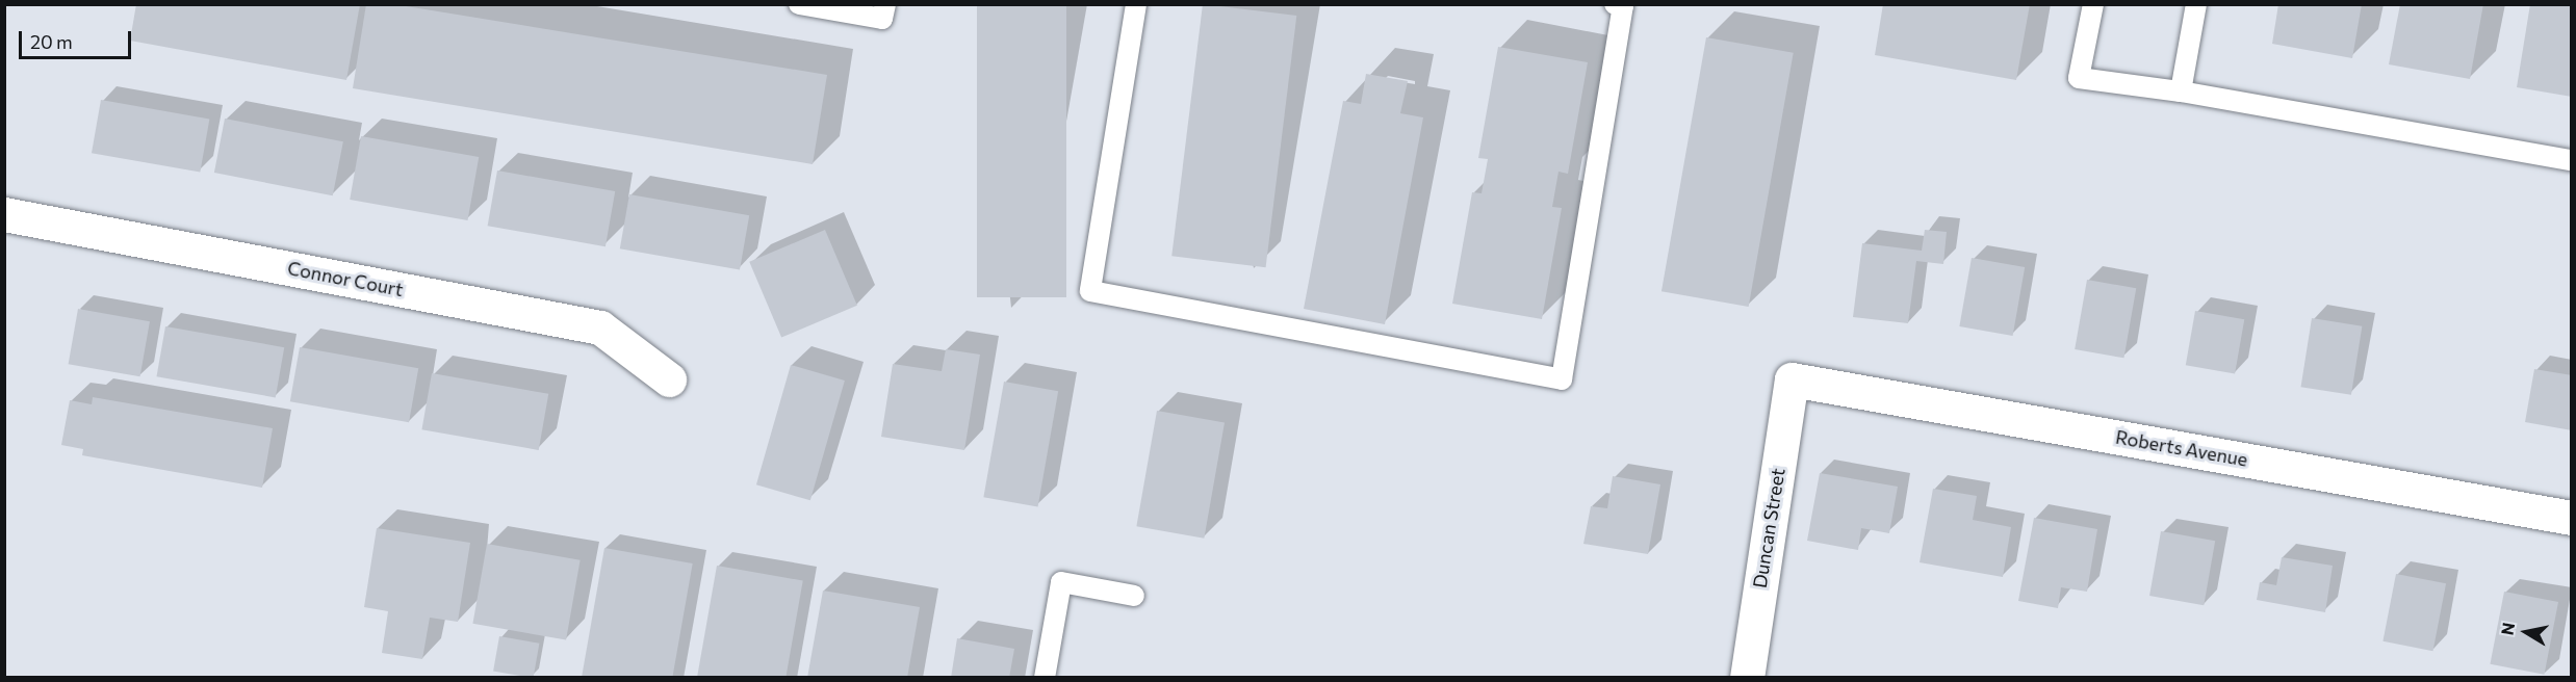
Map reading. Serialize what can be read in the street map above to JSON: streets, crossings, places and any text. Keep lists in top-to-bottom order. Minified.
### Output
{"streets":{"street":["Connor Court","Roberts Avenue","Duncan Street"]},"crossings":[["Roberts Avenue","Duncan Street"]],"scale_bar":"20 m","north":"left"}
